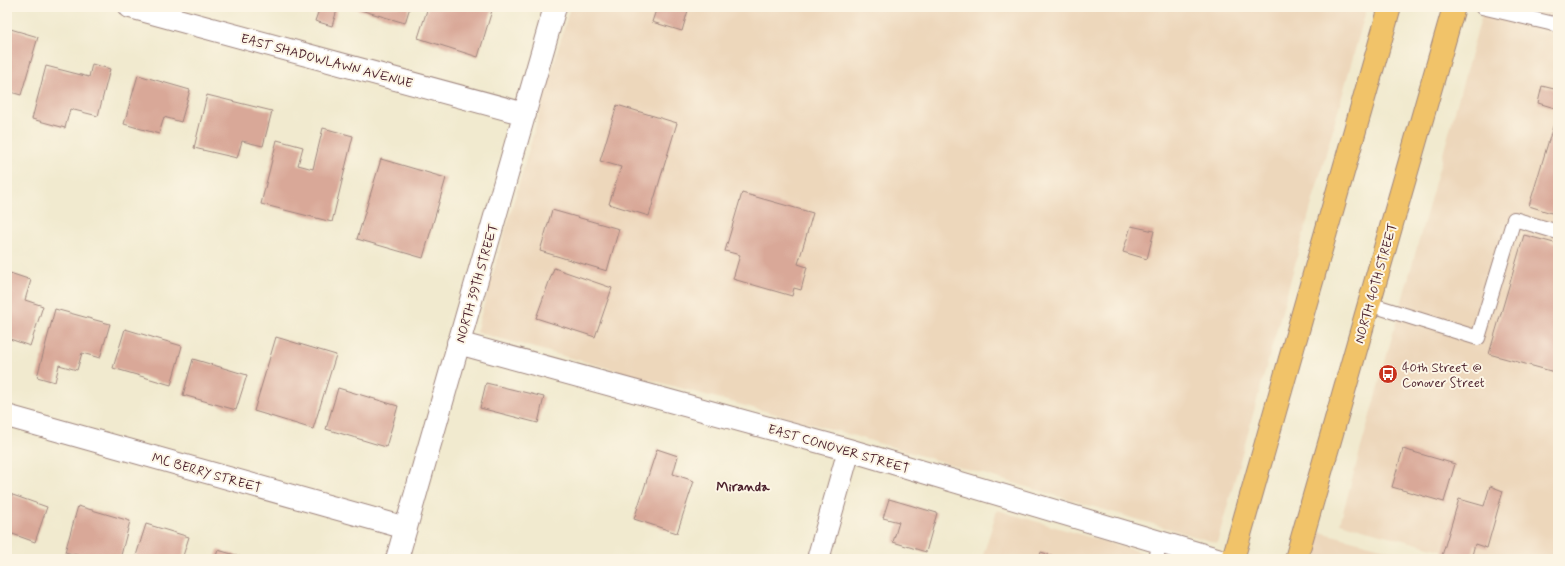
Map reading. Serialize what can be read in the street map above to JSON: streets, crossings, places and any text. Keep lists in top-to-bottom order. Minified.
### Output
{"streets":{"main road":["NORTH 40TH STREET"],"street":["EAST SHADOWLAWN AVENUE","NORTH 39TH STREET","EAST CONOVER STREET","MC BERRY STREET"]},"crossings":[["EAST SHADOWLAWN AVENUE","NORTH 39TH STREET"],["NORTH 39TH STREET","EAST CONOVER STREET"],["NORTH 39TH STREET","MC BERRY STREET"]],"districts":["Miranda"],"places":{"bus stop":["40th Street @ Conover Street"]}}
